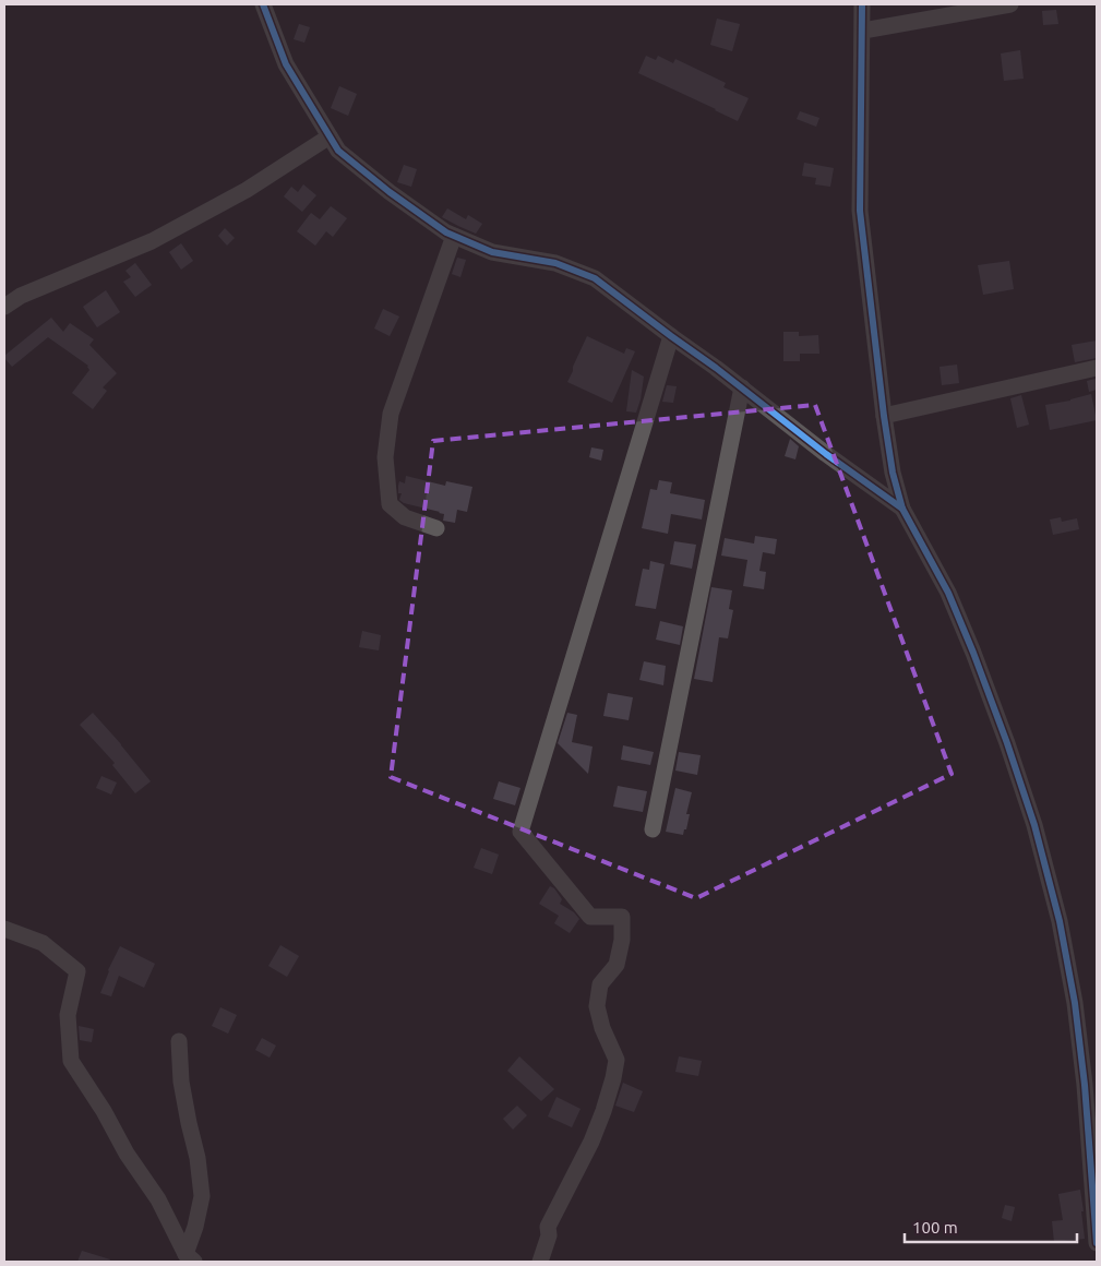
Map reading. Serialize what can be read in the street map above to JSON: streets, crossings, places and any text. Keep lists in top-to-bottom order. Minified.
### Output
{"scale_bar":"100 m"}
